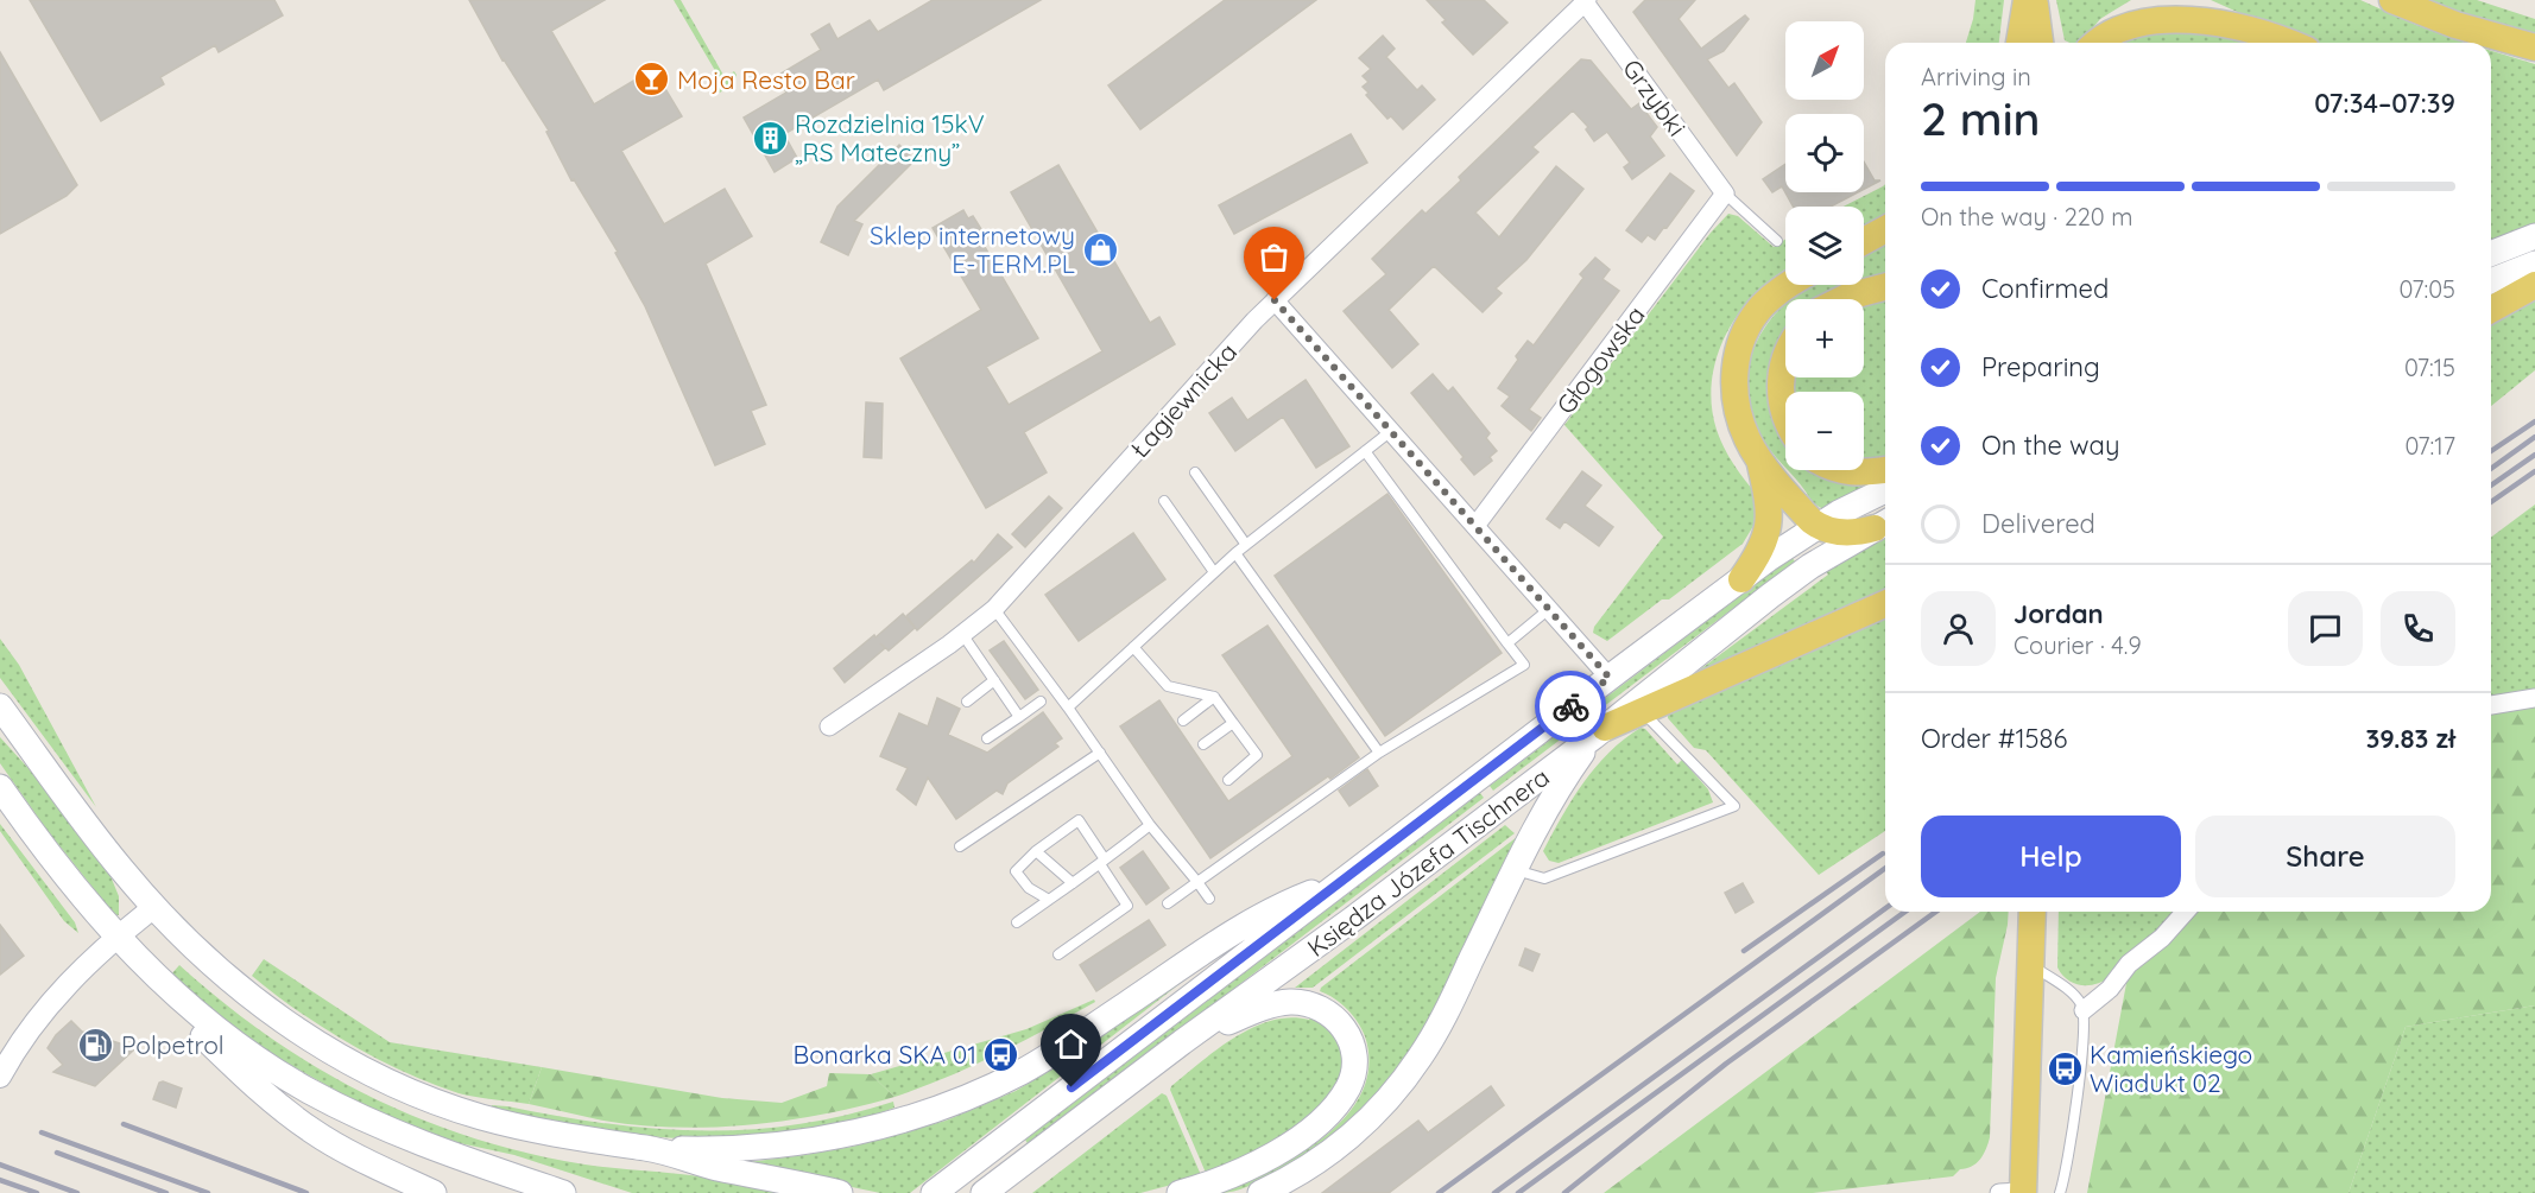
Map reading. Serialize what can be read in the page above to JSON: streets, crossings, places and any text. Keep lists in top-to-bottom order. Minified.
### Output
{"streets":{"main road":["Księdza Józefa Tischnera"],"street":["Grzybki","Głogowska","Łagiewnicka"]},"crossings":[["Grzybki","Głogowska"],["Grzybki","Łagiewnicka"]],"places":{"bar":["Moja Resto Bar"],"building":["Rozdzielnia 15kV „RS Mateczny”"],"shop":["Sklep internetowy E-TERM.PL"],"fuel station":["Polpetrol"],"bus stop":["Bonarka SKA 01","Kamieńskiego Wiadukt 02"]},"north":"top right","page":{"map_buttons":["+","−"],"heading":["2 min","Arriving in","07:34–07:39"],"panel":["Jordan","Courier · 4.9","Order #1586","39.83 zł"],"bar":"On the way · 220 m","list":[["Confirmed","07:05"],["Preparing","07:15"],["On the way","07:17"],"Delivered"],"buttons":["Help","Share"]}}
